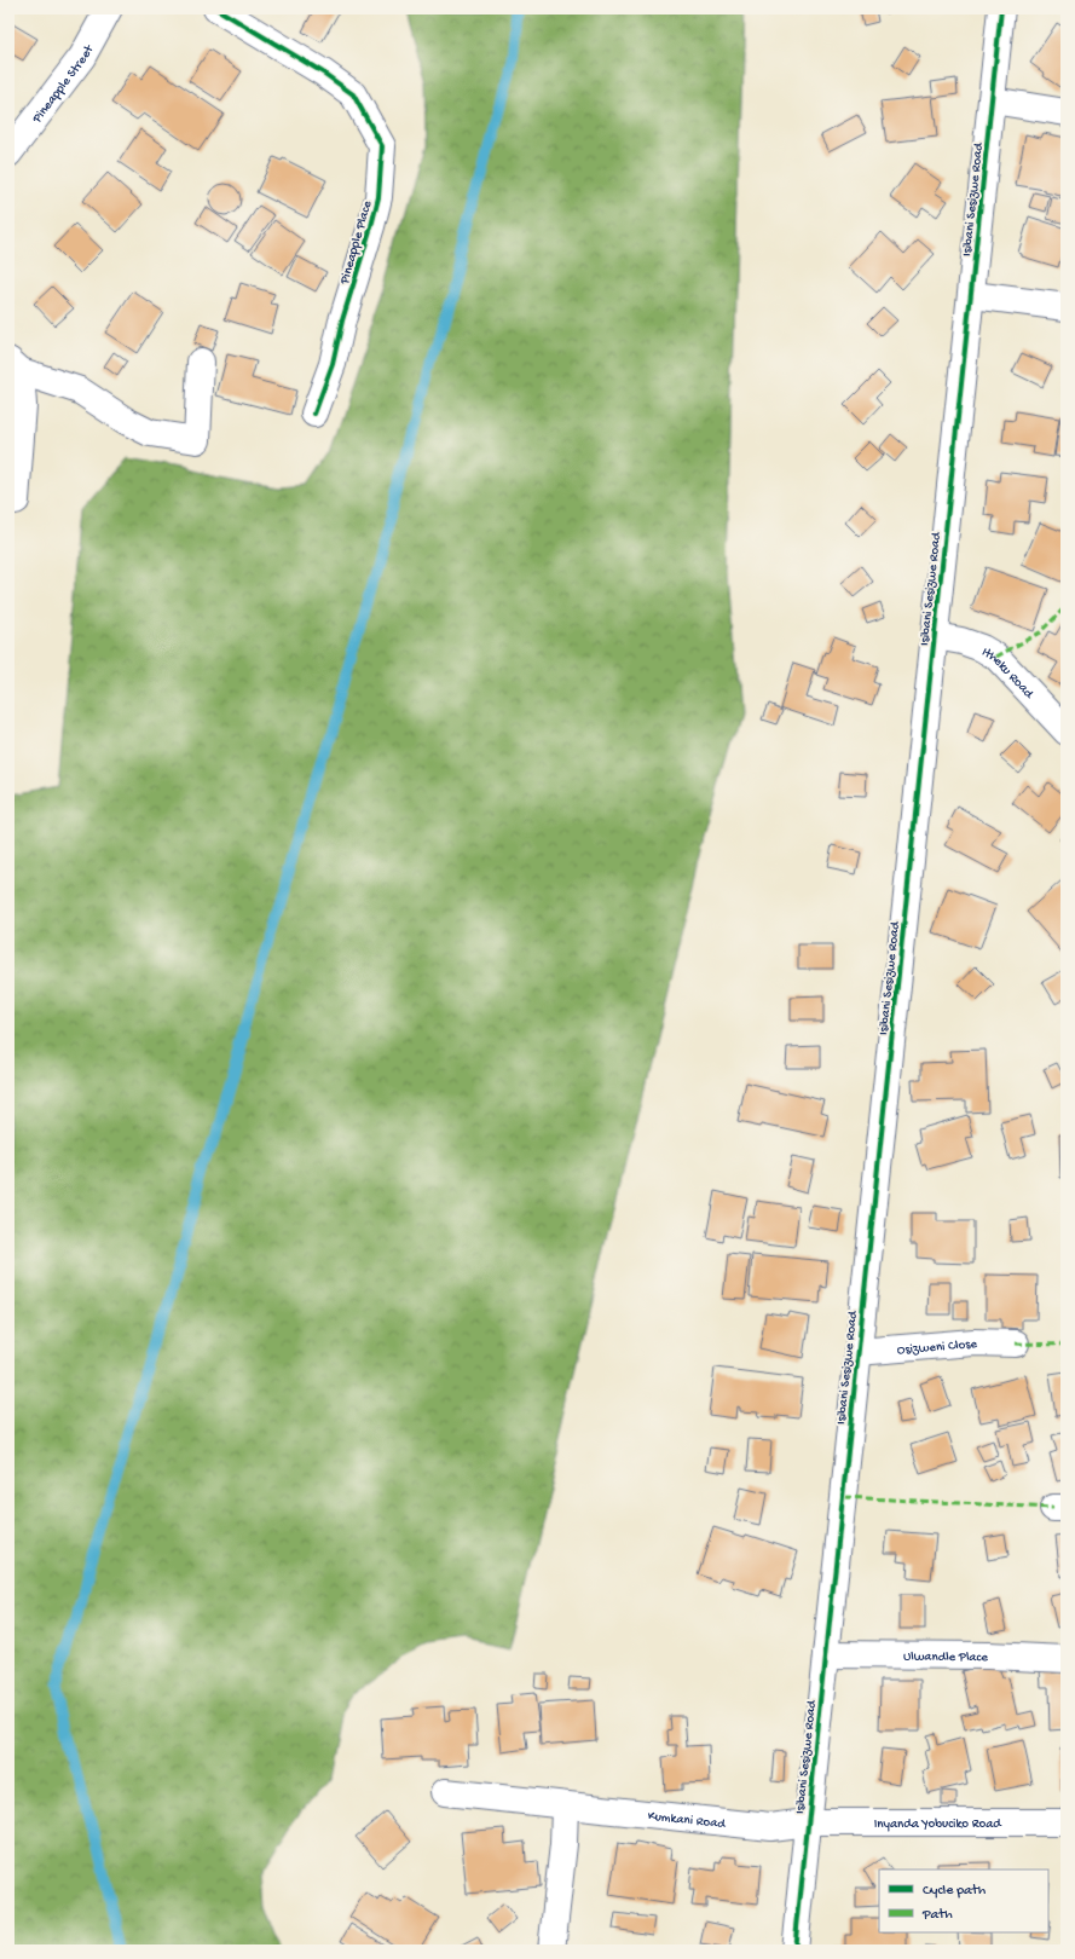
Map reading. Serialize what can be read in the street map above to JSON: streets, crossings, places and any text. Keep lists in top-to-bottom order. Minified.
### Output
{"streets":{"street":["Pineapple Street","Isibani Sesizwe Road","Pineapple Place","Itheku Road","Osizweni Close","Ulwandle Place","Kumkani Road","Inyanda Yobuciko Road"]},"crossings":[["Isibani Sesizwe Road","Itheku Road"],["Isibani Sesizwe Road","Osizweni Close"],["Isibani Sesizwe Road","Ulwandle Place"],["Isibani Sesizwe Road","Kumkani Road"],["Isibani Sesizwe Road","Inyanda Yobuciko Road"],["Kumkani Road","Inyanda Yobuciko Road"]],"legend":["Cycle path","Path"]}
